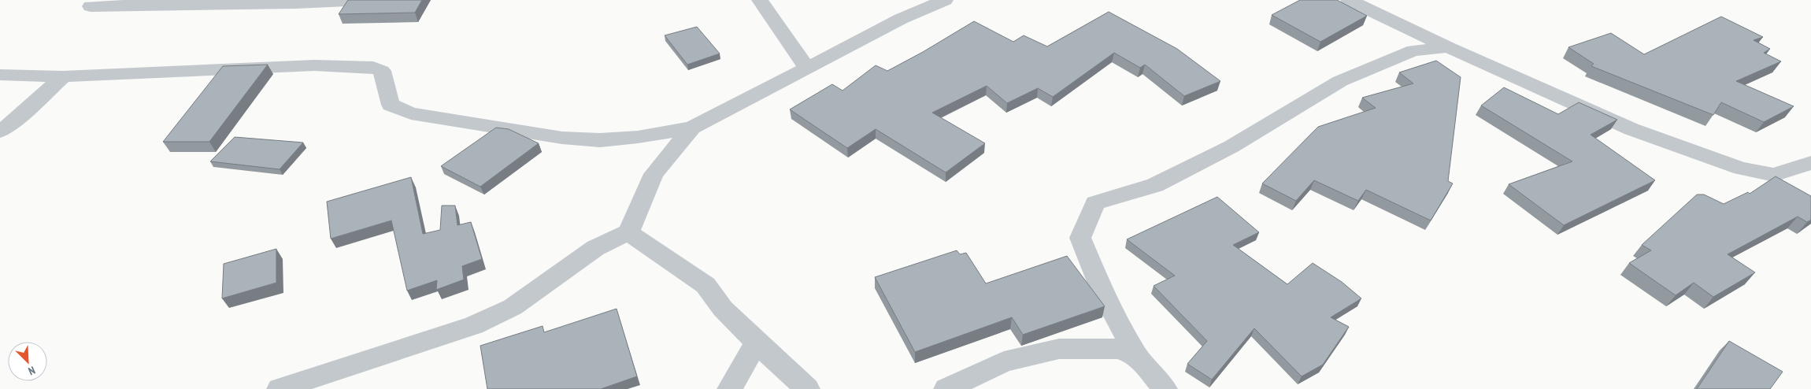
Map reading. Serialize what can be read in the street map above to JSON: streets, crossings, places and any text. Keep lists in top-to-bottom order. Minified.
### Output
{"north":"bottom right"}
